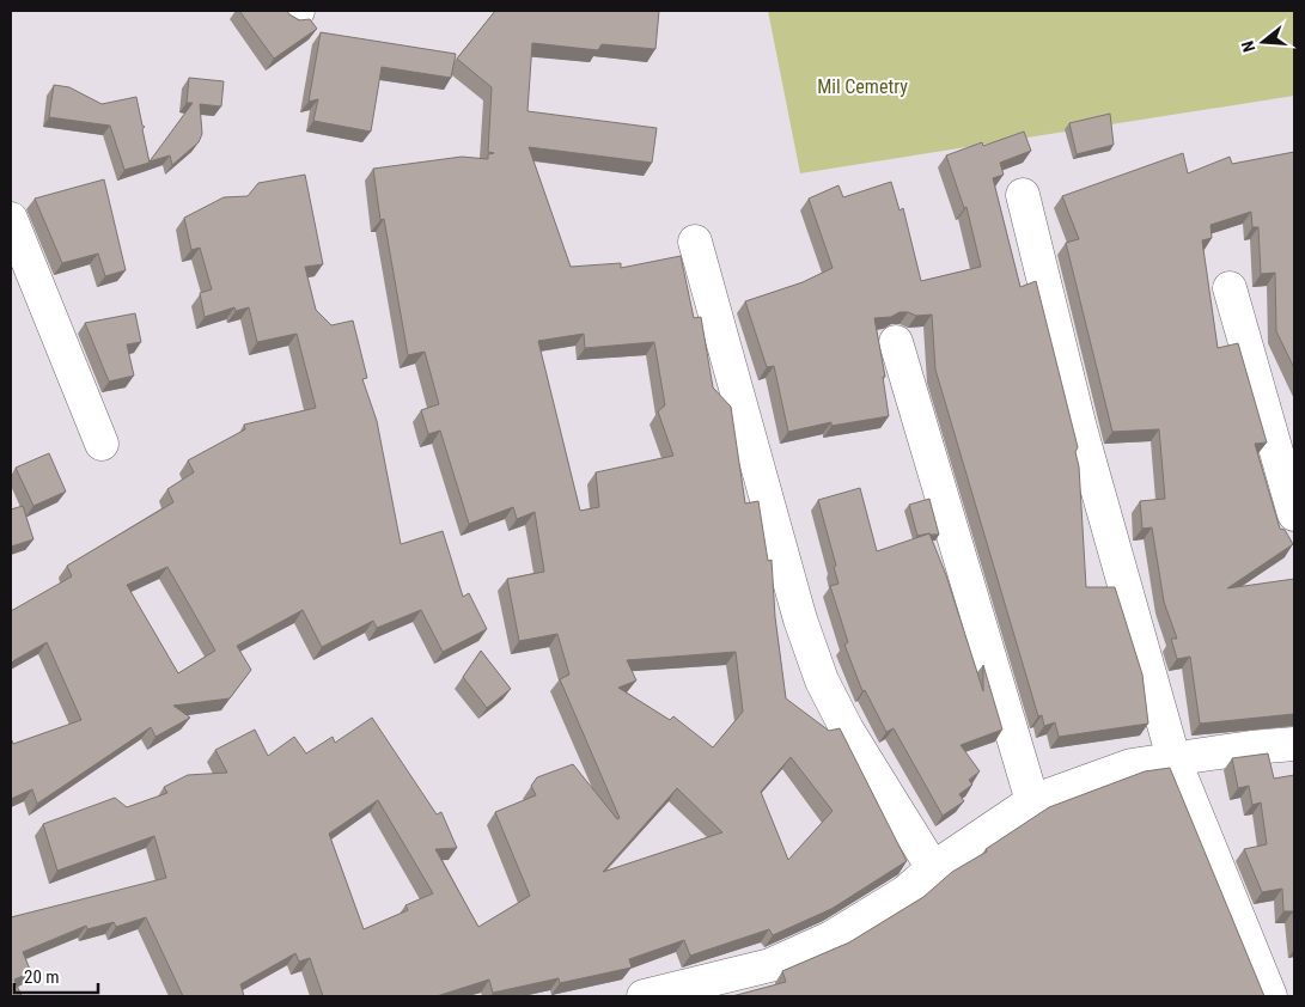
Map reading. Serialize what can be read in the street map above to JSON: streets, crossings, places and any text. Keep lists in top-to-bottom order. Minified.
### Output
{"parks":["Mil Cemetry"],"scale_bar":"20 m","north":"left"}
